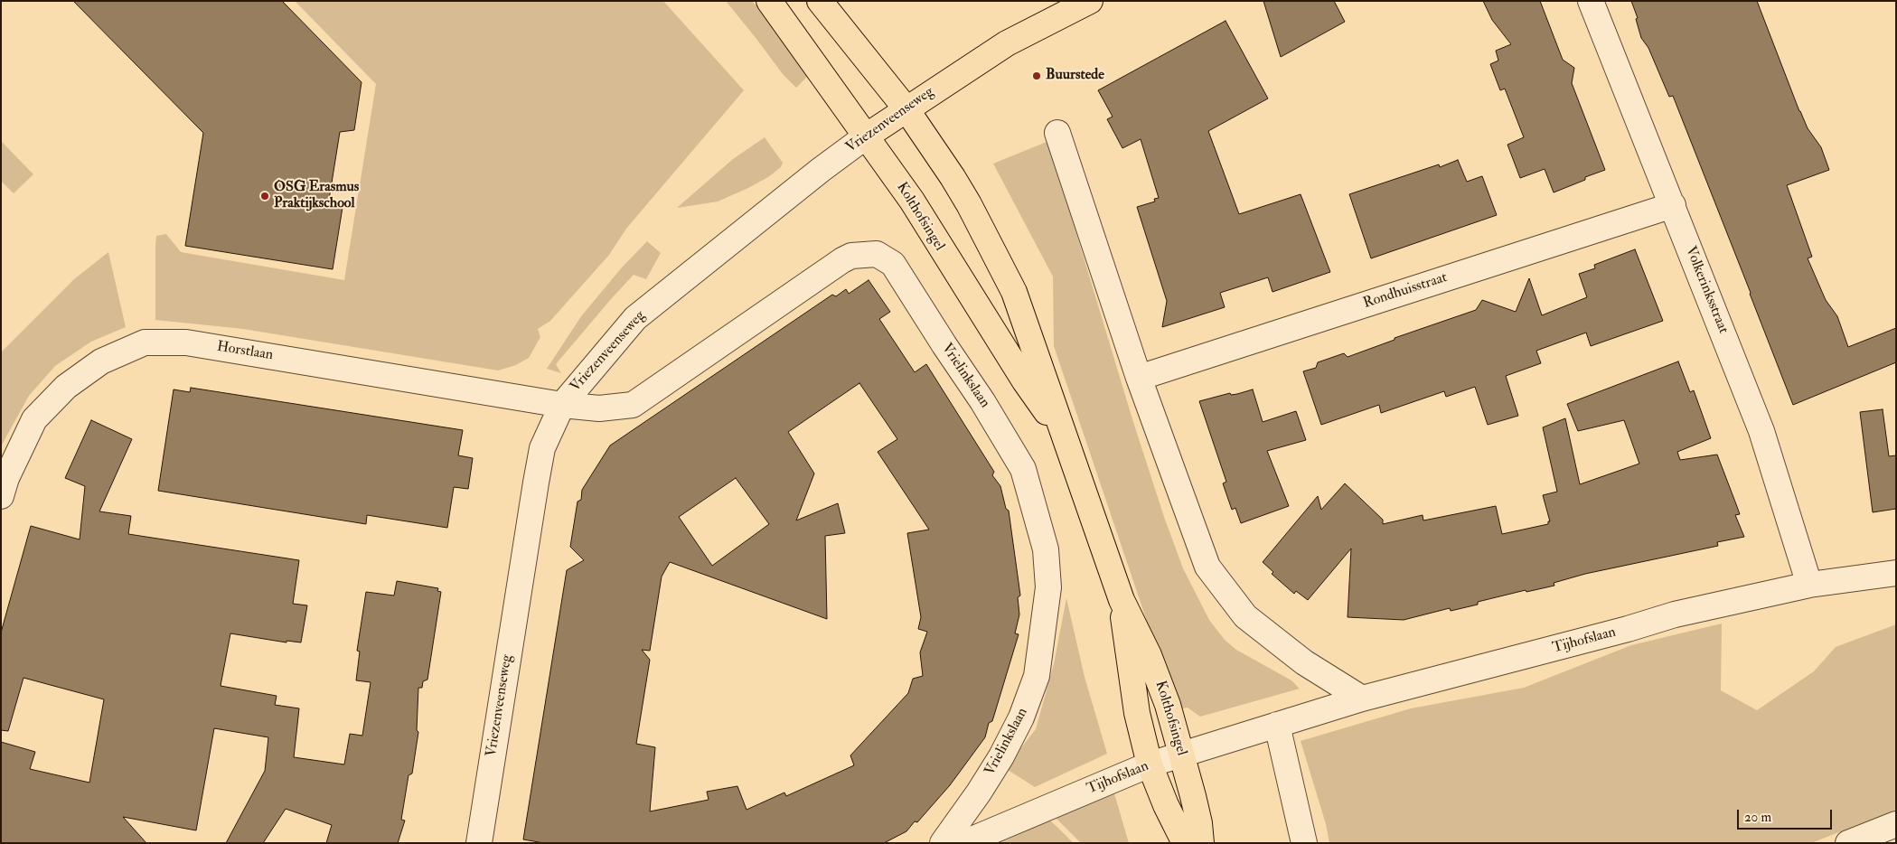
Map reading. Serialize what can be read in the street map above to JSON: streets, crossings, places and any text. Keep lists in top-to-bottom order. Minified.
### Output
{"streets":{"main road":["Vriezenveenseweg","Kolthofsingel"],"street":["Volkerinksstraat","Rondhuisstraat","Horstlaan","Vrielinkslaan","Tijhofslaan"]},"crossings":[["Vriezenveenseweg","Kolthofsingel"],["Vriezenveenseweg","Horstlaan"],["Vriezenveenseweg","Vrielinkslaan"],["Kolthofsingel","Tijhofslaan"],["Volkerinksstraat","Rondhuisstraat"],["Volkerinksstraat","Tijhofslaan"],["Horstlaan","Vrielinkslaan"]],"places":["Buurstede","OSG Erasmus Praktijkschool"],"scale_bar":"20 m"}
